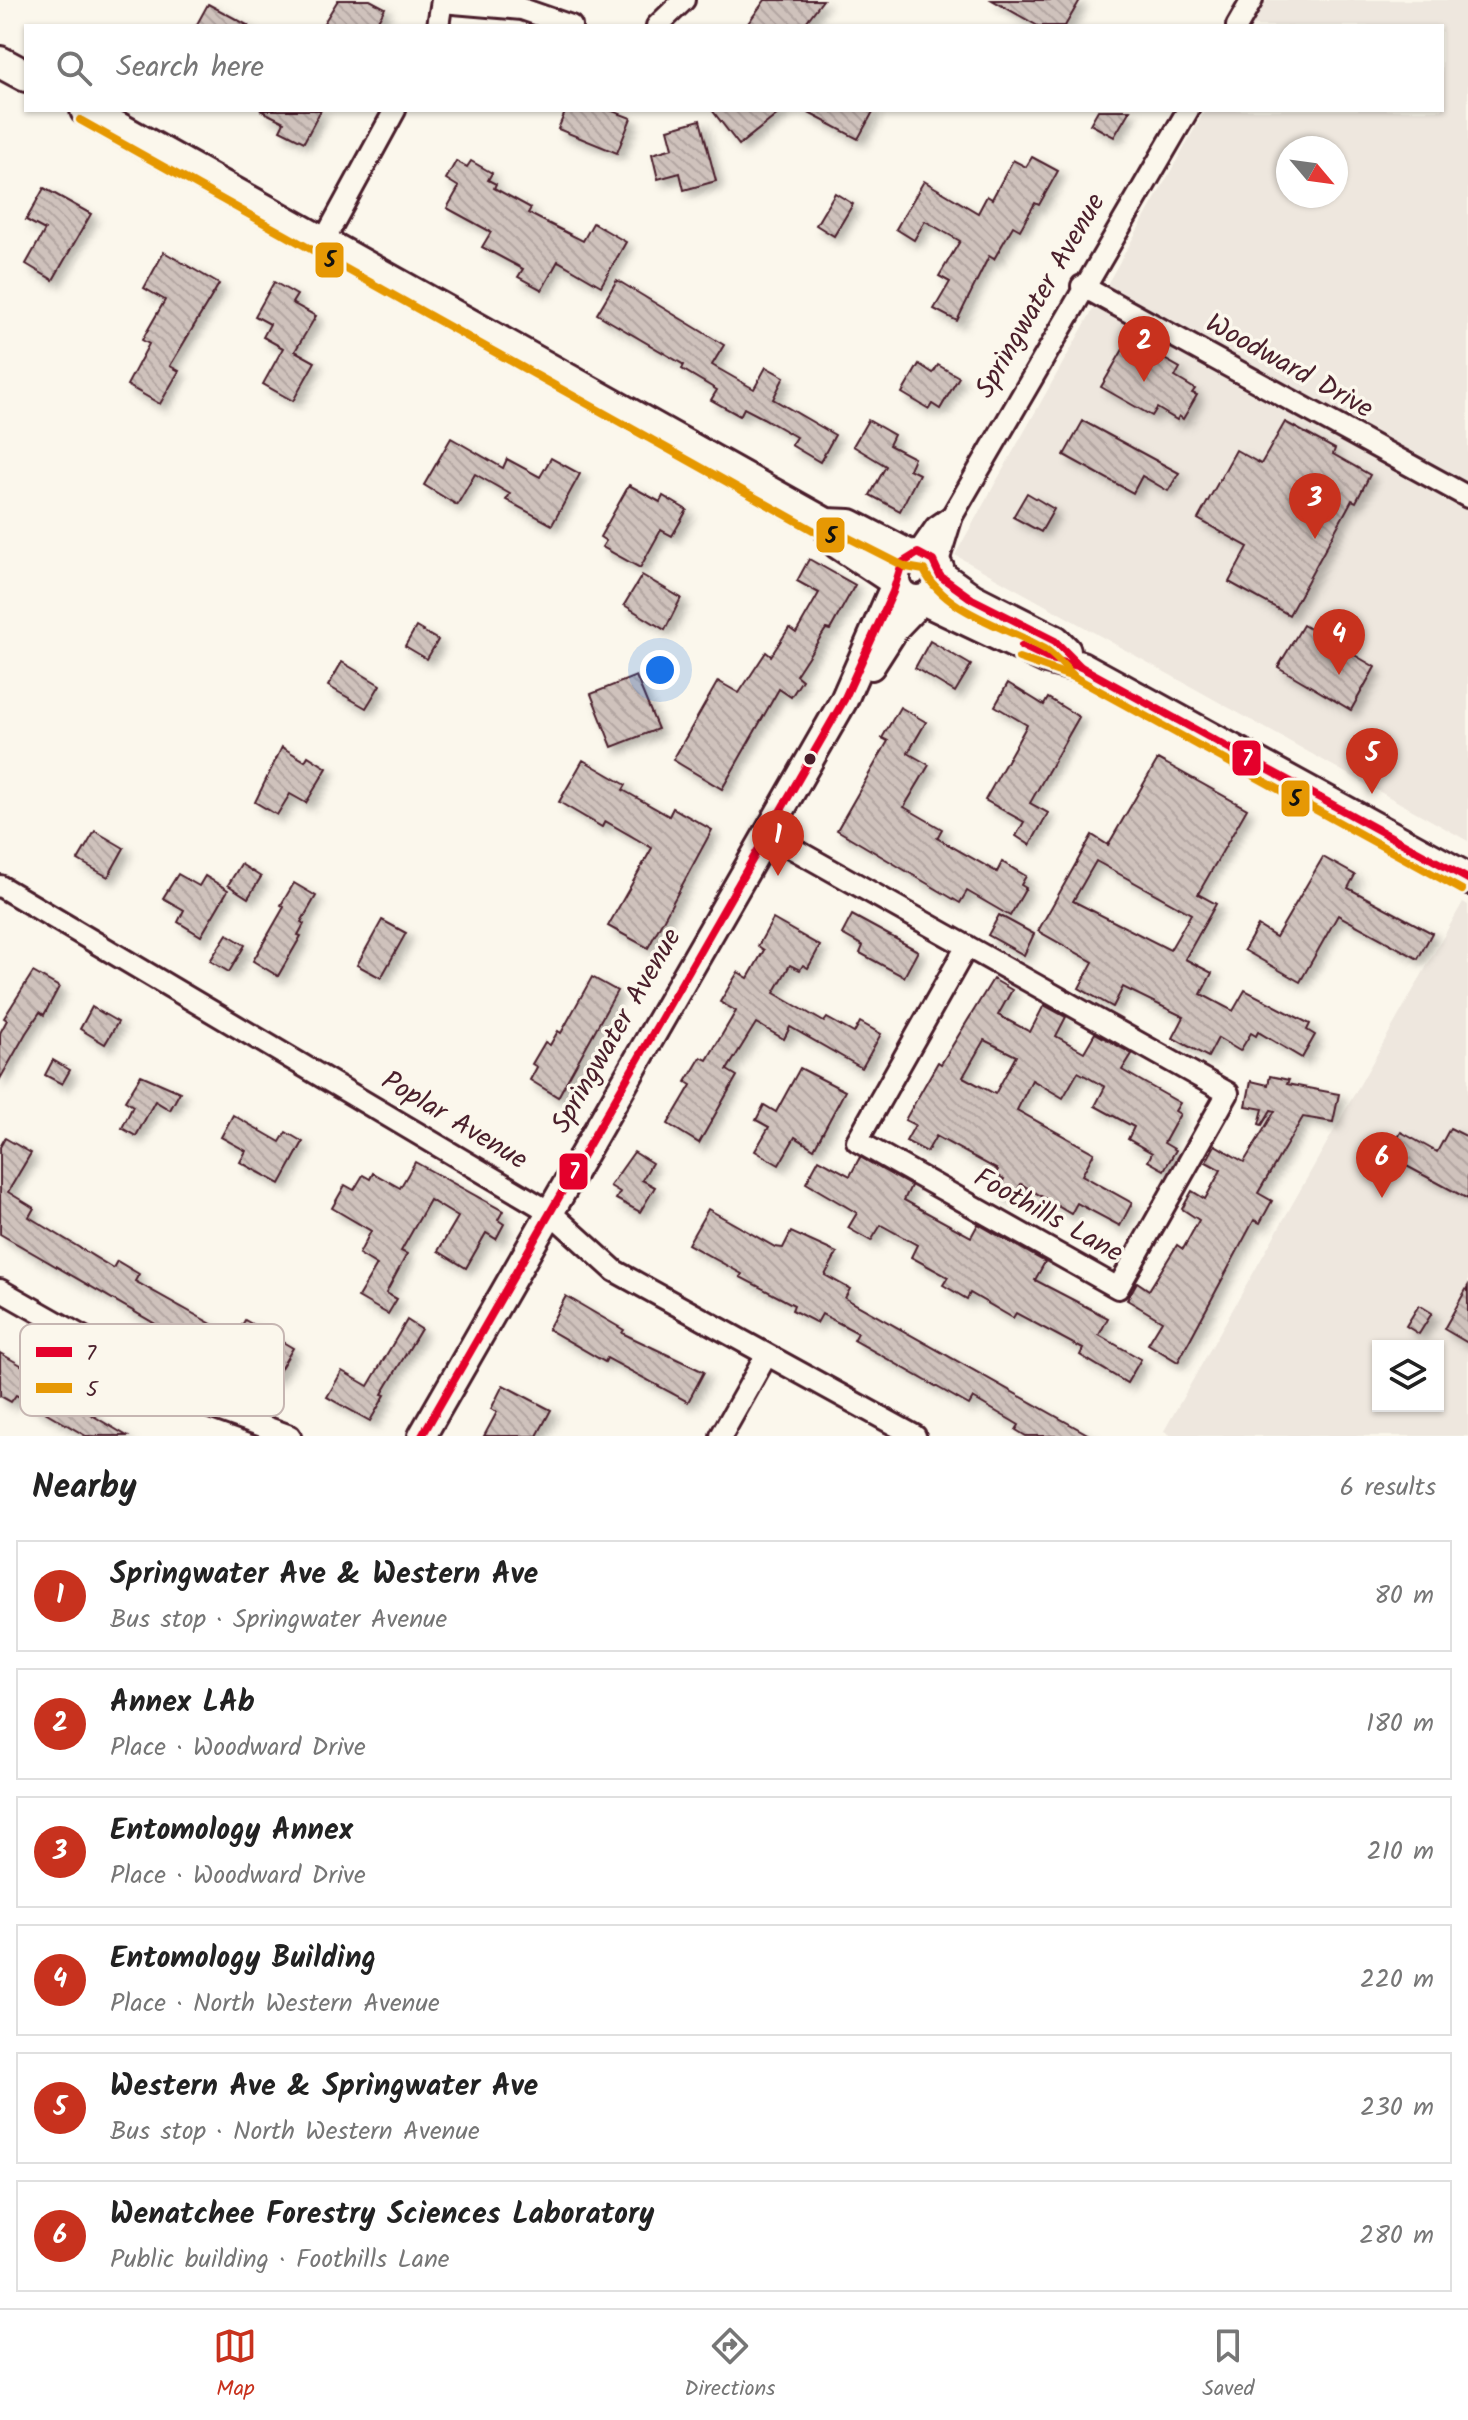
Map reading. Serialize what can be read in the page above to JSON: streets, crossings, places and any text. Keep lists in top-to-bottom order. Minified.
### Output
{"streets":{"street":["Springwater Avenue","Woodward Drive","Poplar Avenue","Foothills Lane"]},"crossings":[["Springwater Avenue","Woodward Drive"],["Springwater Avenue","Poplar Avenue"],["Springwater Avenue","Foothills Lane"]],"lines":["transit line 5","transit line 7"],"legend":["7","5"],"north":"bottom right","page":{"search":"Search here","pins":["2","3","4","5","1","6"],"heading":["Nearby","6 results"],"list":[{"mark":"1","name":"Springwater Ave & Western Ave","note":"Bus stop · Springwater Avenue","value":"80 m"},{"mark":"2","name":"Annex LAb","note":"Place · Woodward Drive","value":"180 m"},{"mark":"3","name":"Entomology Annex","note":"Place · Woodward Drive","value":"210 m"},{"mark":"4","name":"Entomology Building","note":"Place · North Western Avenue","value":"220 m"},{"mark":"5","name":"Western Ave & Springwater Ave","note":"Bus stop · North Western Avenue","value":"230 m"},{"mark":"6","name":"Wenatchee Forestry Sciences Laboratory","note":"Public building · Foothills Lane","value":"280 m"}],"nav":["Map","Directions","Saved"]}}
